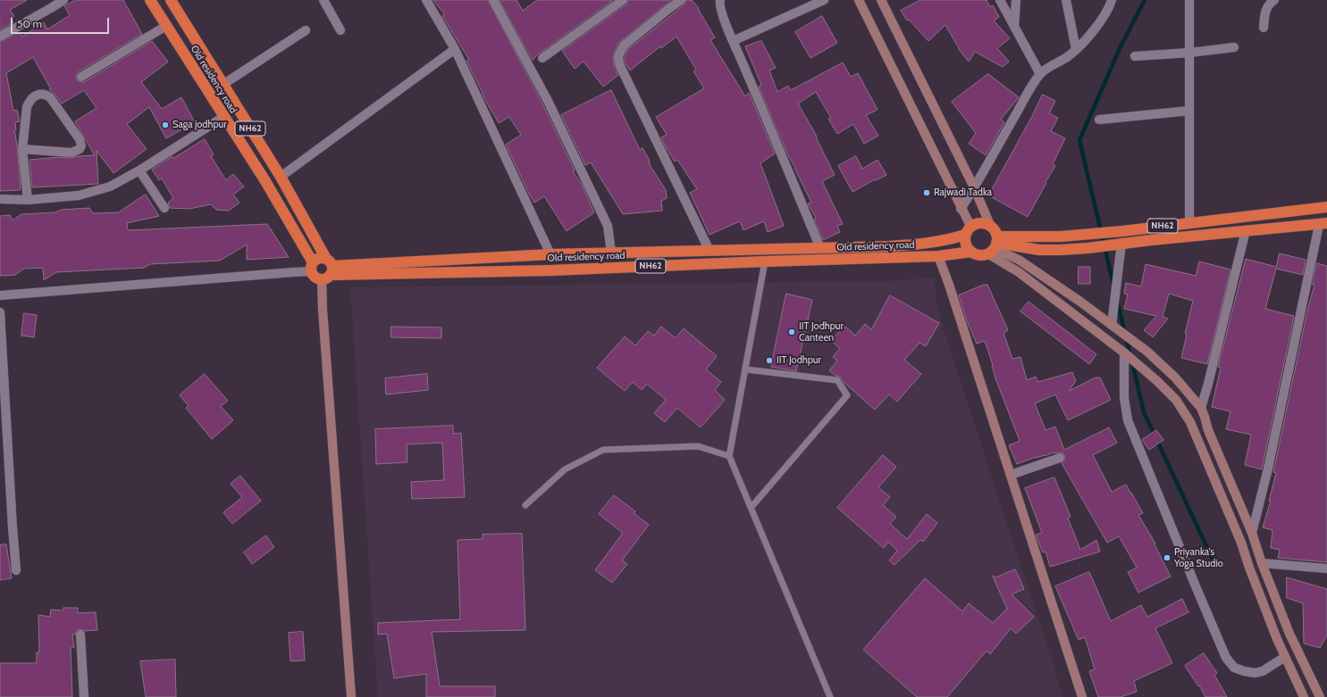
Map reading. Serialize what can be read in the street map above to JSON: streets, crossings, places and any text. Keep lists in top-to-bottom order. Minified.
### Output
{"streets":{"highway":["Old residency road","NH62"]},"crossings":[["Old residency road","NH62"]],"places":["Saga jodhpur","Rajwadi Tadka","IIT Jodhpur Canteen","IIT Jodhpur","Priyanka's Yoga Studio"],"scale_bar":"50 m"}
